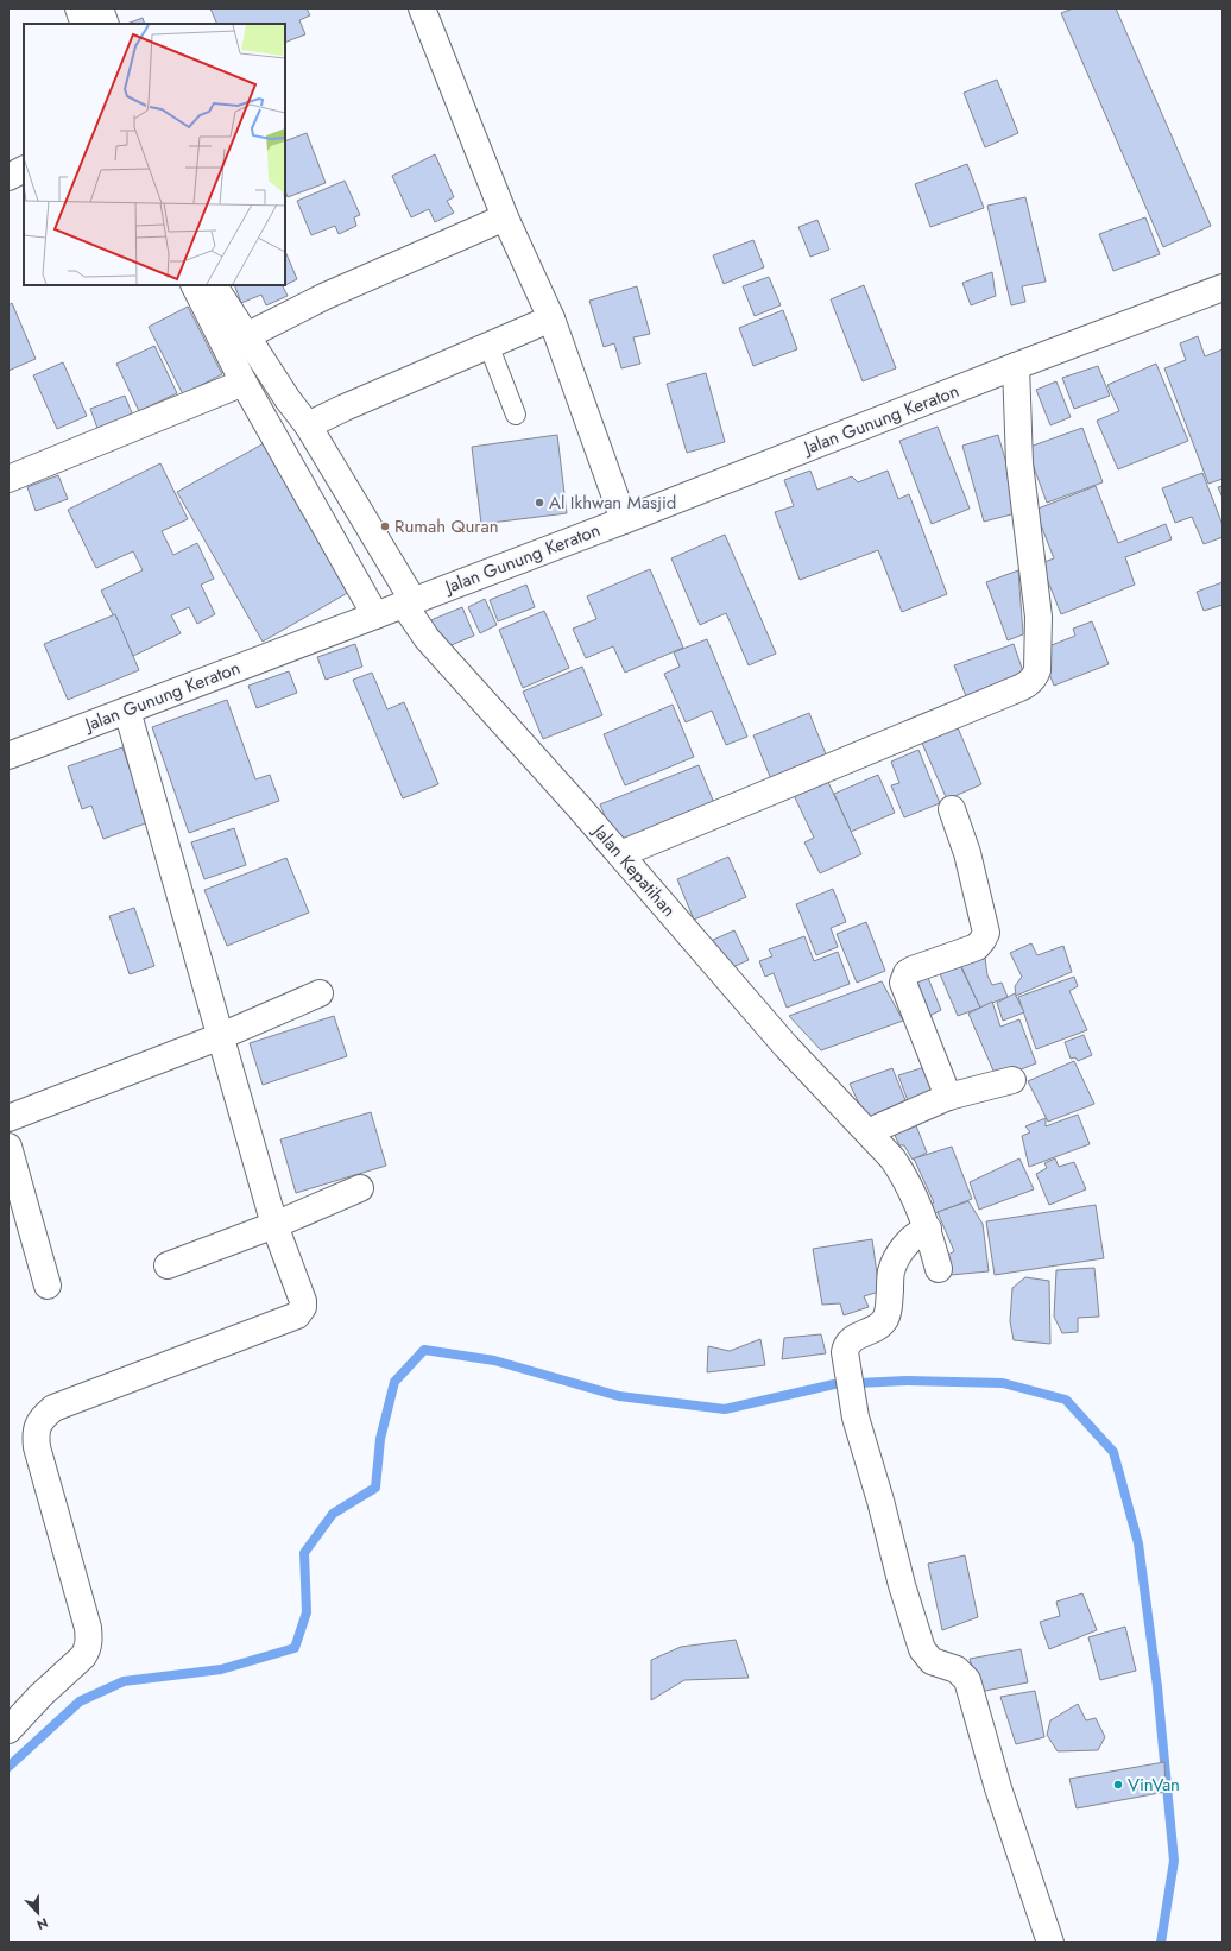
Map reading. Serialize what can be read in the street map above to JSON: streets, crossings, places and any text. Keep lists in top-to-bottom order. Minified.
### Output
{"streets":{"street":["Jalan Gunung Keraton","Jalan Kepatihan"]},"crossings":[["Jalan Gunung Keraton","Jalan Kepatihan"]],"places":["Al Ikhwan Masjid","Rumah Quran","VinVan"],"north":"bottom"}
